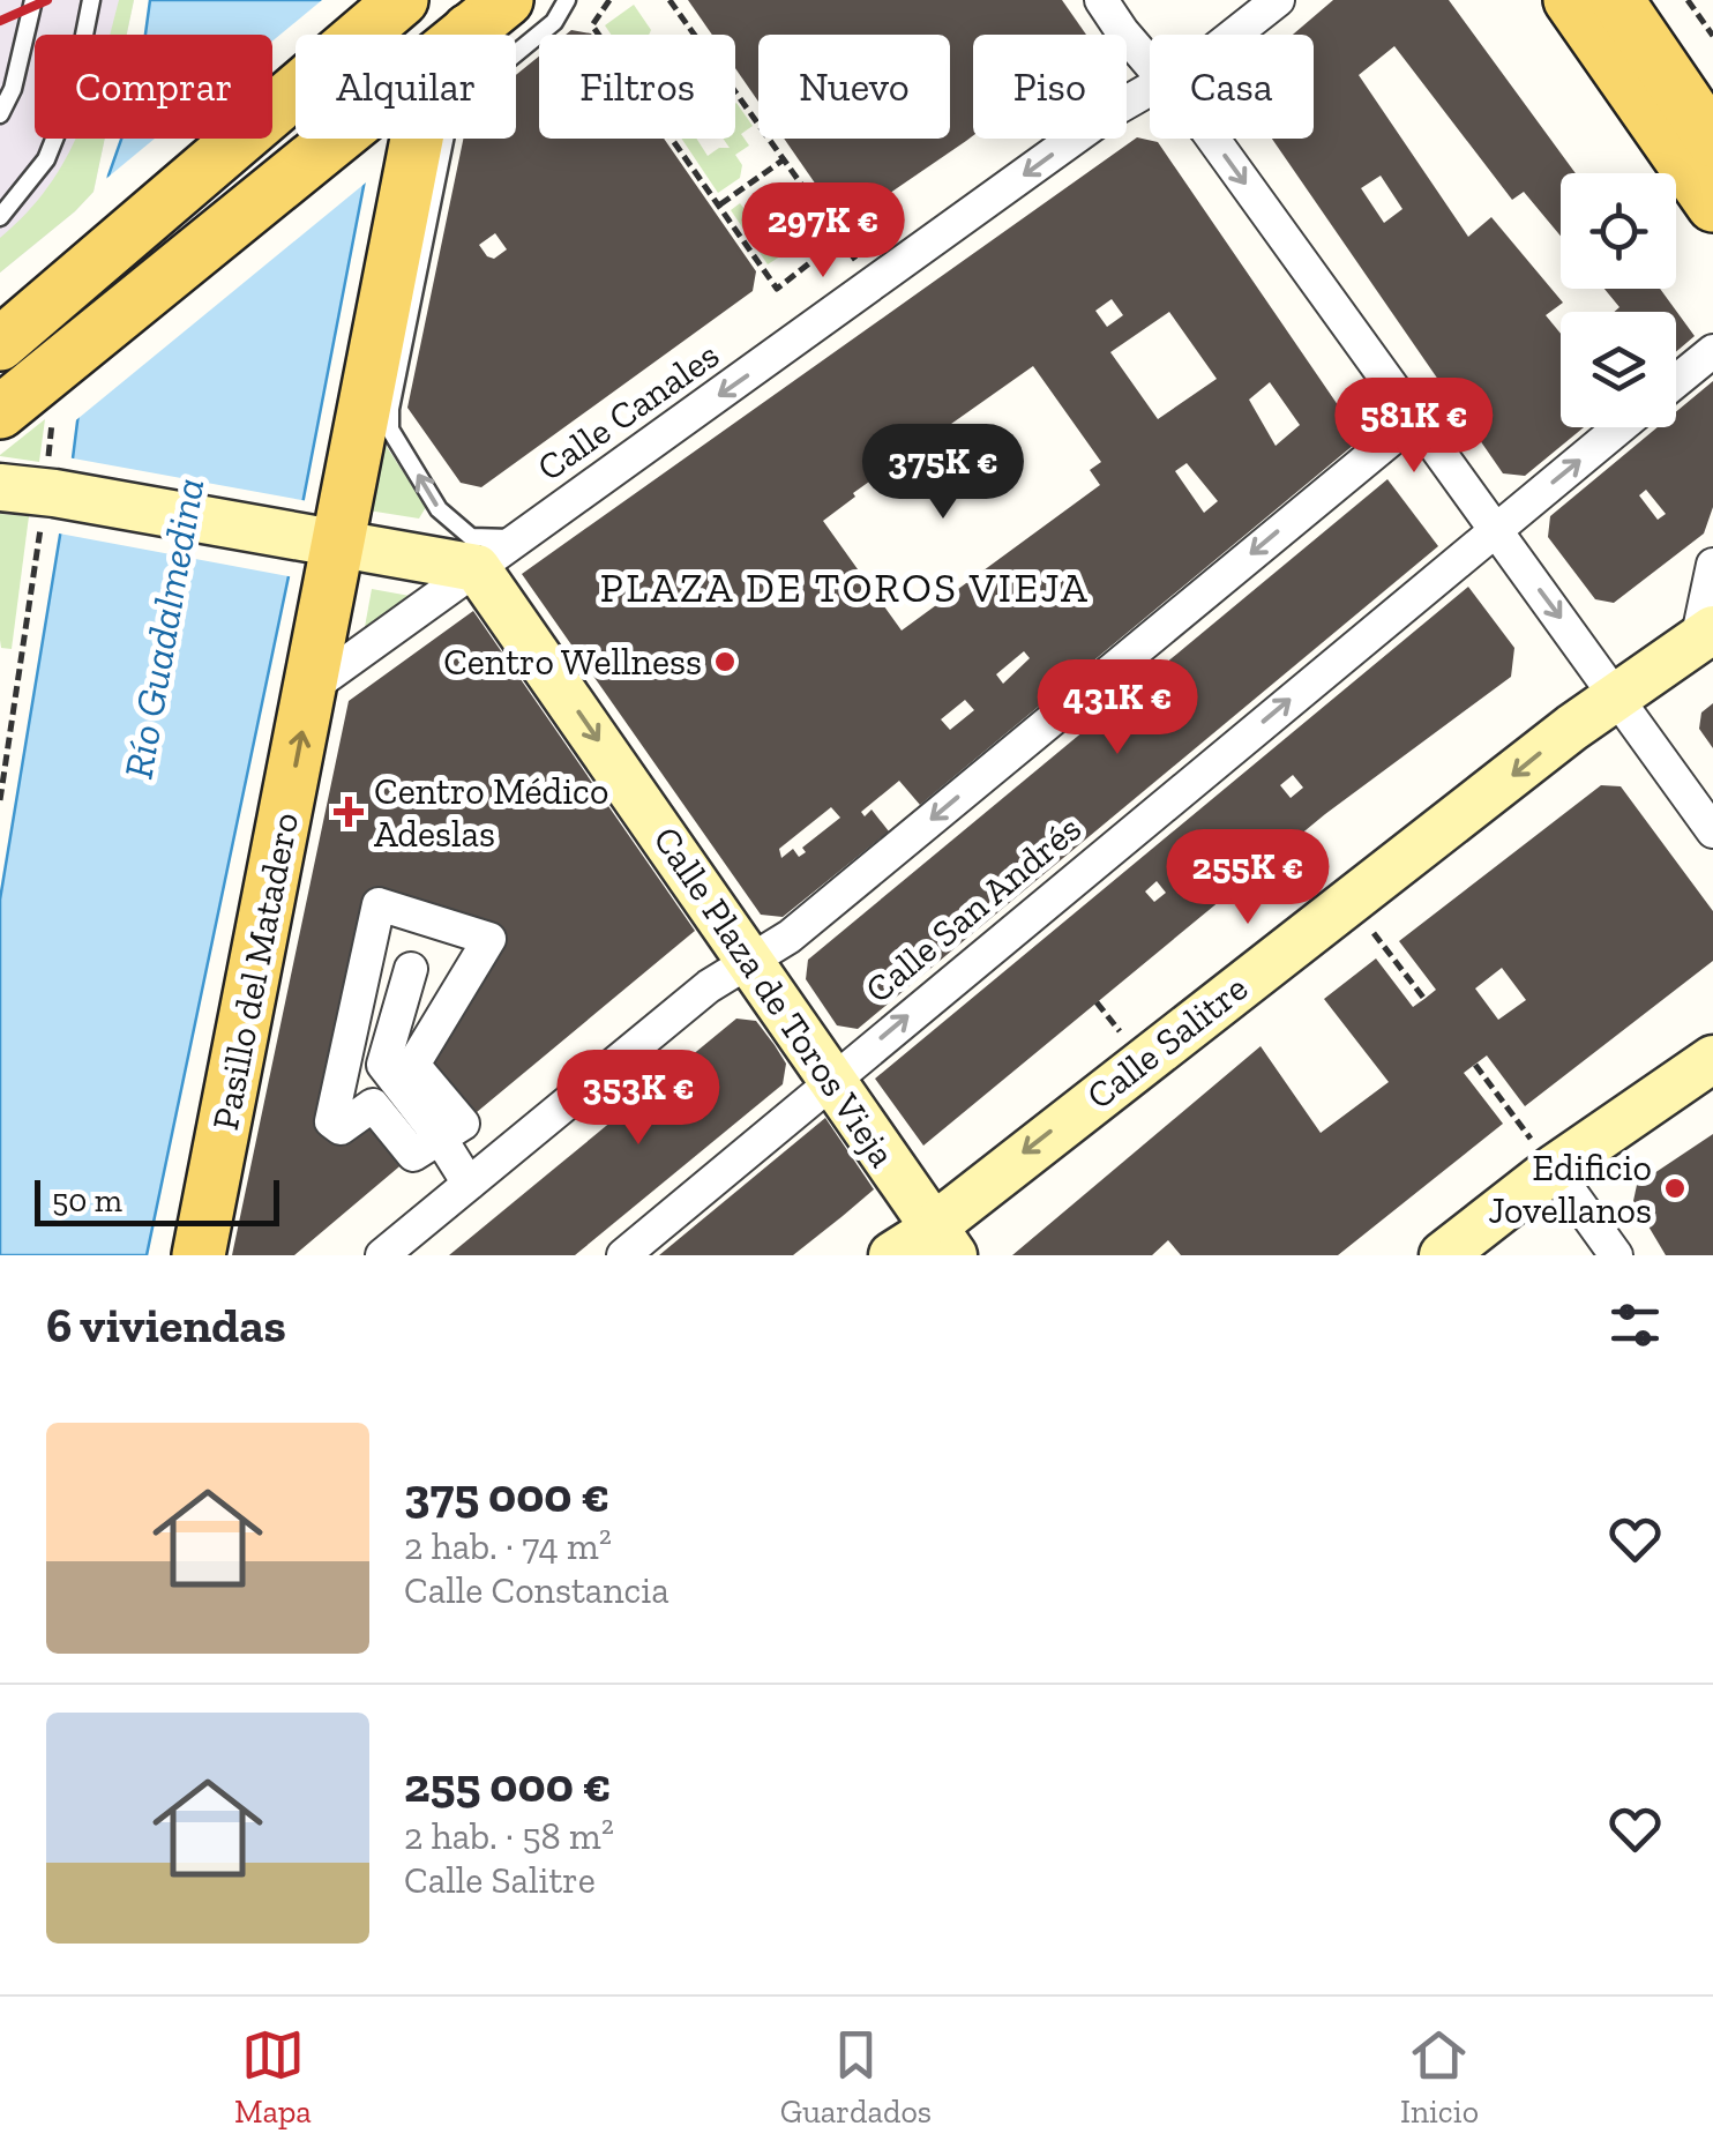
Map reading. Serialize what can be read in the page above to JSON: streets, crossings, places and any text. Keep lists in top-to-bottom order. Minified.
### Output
{"streets":{"main road":["Pasillo del Matadero","Calle Plaza de Toros Vieja","Calle Salitre"],"street":["Calle Canales","Calle San Andrés"]},"crossings":[["Calle Canales","Pasillo del Matadero"],["Calle Canales","Calle Plaza de Toros Vieja"],["Calle San Andrés","Calle Plaza de Toros Vieja"],["Calle Plaza de Toros Vieja","Calle Salitre"]],"one_way":["Calle Canales","Pasillo del Matadero","Calle Plaza de Toros Vieja"],"districts":["PLAZA DE TOROS VIEJA"],"water":["Río Guadalmedina"],"places":{"other":["Centro Wellness","Edificio Jovellanos"],"health":["Centro Médico Adeslas"]},"scale_bar":"50 m","page":{"chip":["Comprar","Alquilar","Filtros","Nuevo","Piso","Casa"],"price":["297K €","581K €","375K €","431K €","255K €","353K €"],"scale":"50 m","heading":"6 viviendas","list":[{"name":"375 000 €","note":"2 hab. · 74 m² · Calle Constancia"},{"name":"255 000 €","note":"2 hab. · 58 m² · Calle Salitre"}],"tabs":["Mapa","Guardados","Inicio"]}}
